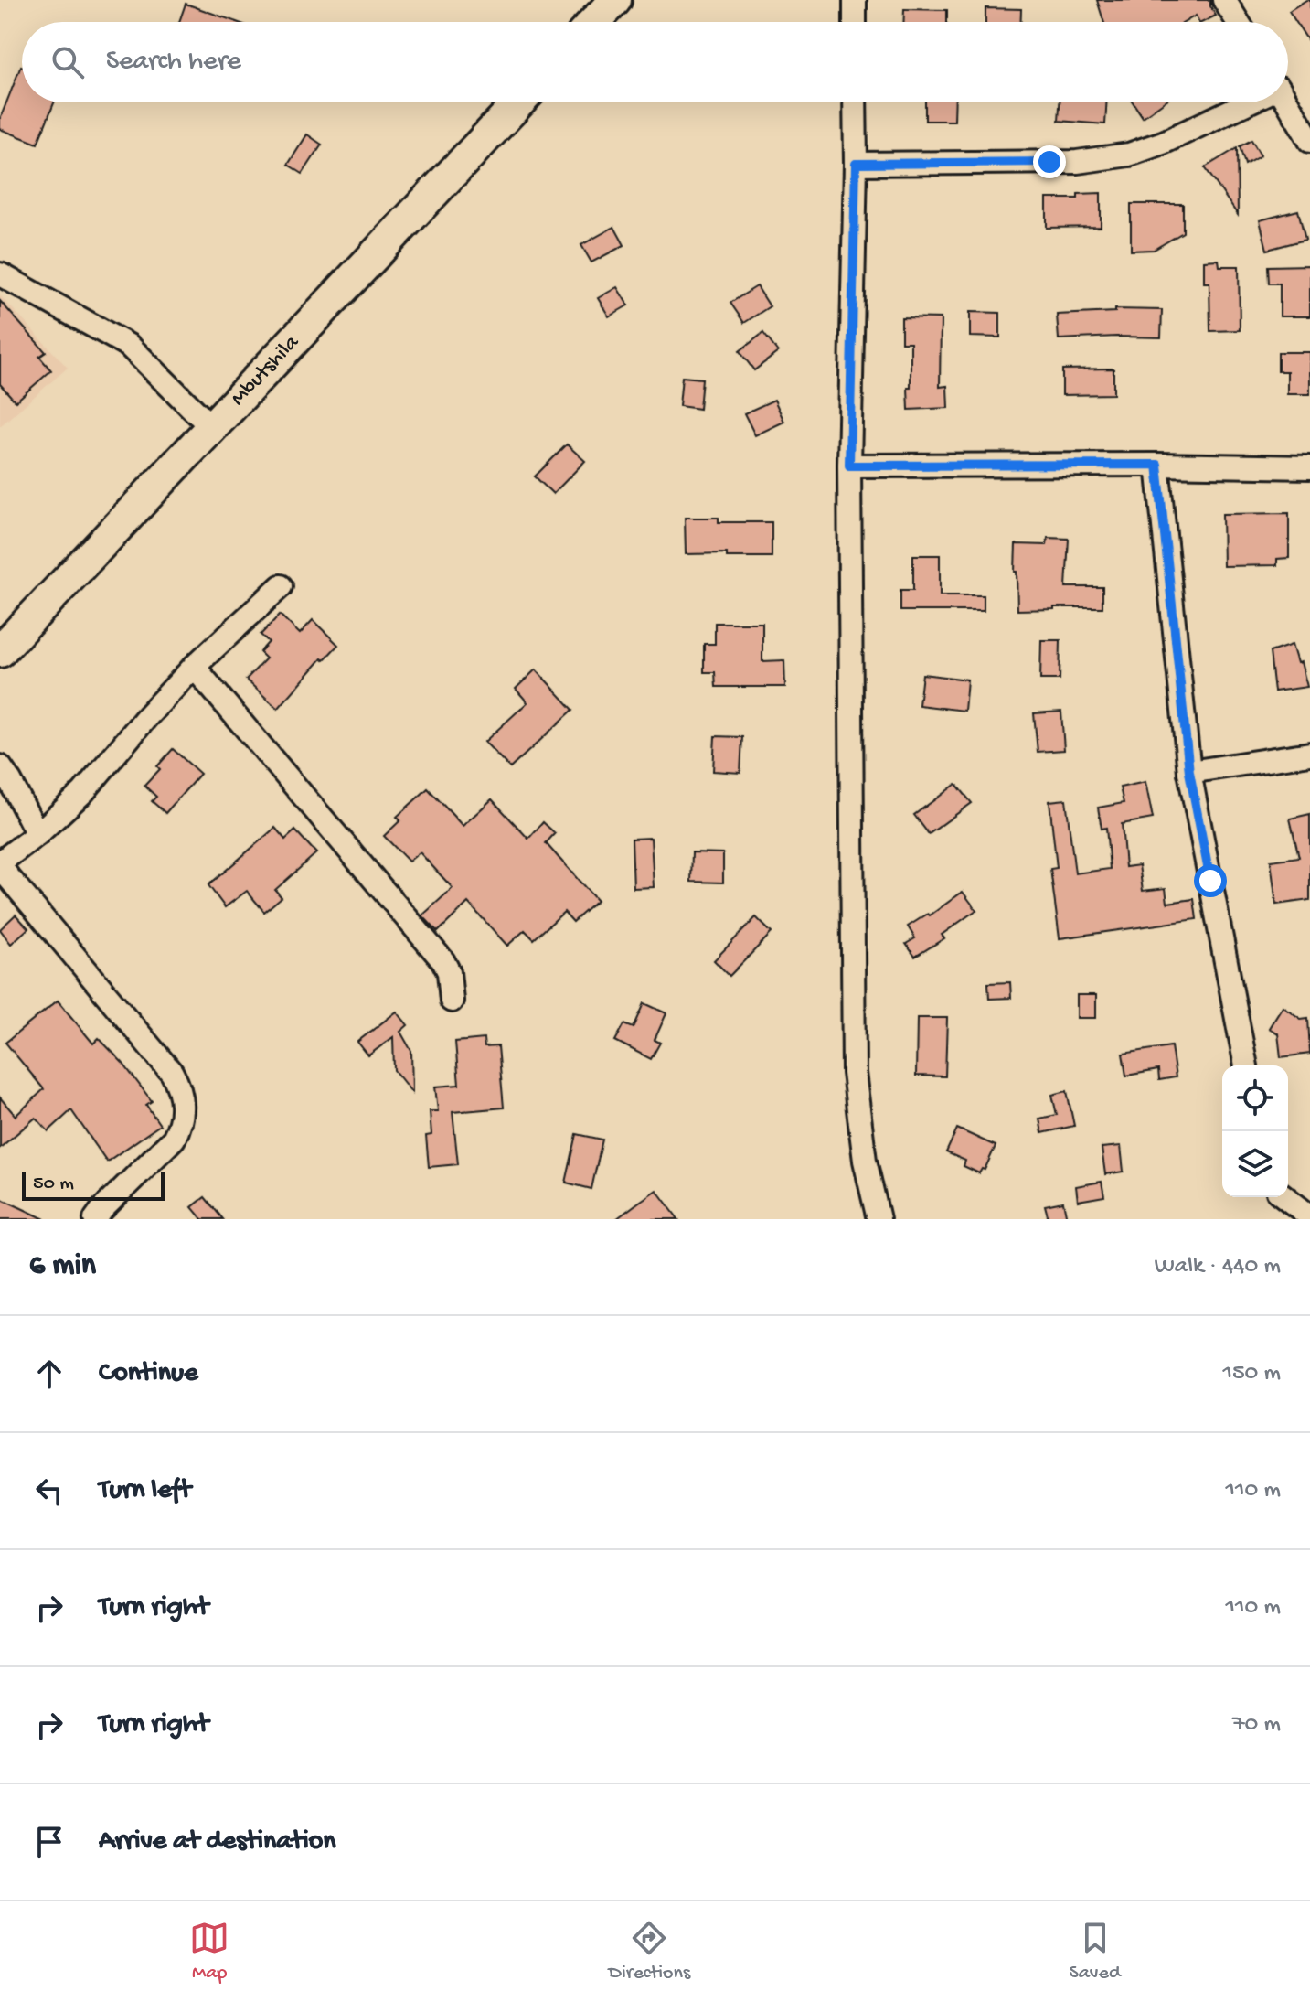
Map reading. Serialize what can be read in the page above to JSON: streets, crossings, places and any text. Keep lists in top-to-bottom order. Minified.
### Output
{"streets":{"street":["Mbutshila"]},"scale_bar":"50 m","page":{"search":"Search here","scale":"50 m","heading":["6 min","Walk · 440 m"],"list":[["Continue","150 m"],["Turn left","110 m"],["Turn right","110 m"],["Turn right","70 m"],"Arrive at destination"],"nav":["Map","Directions","Saved"]}}
